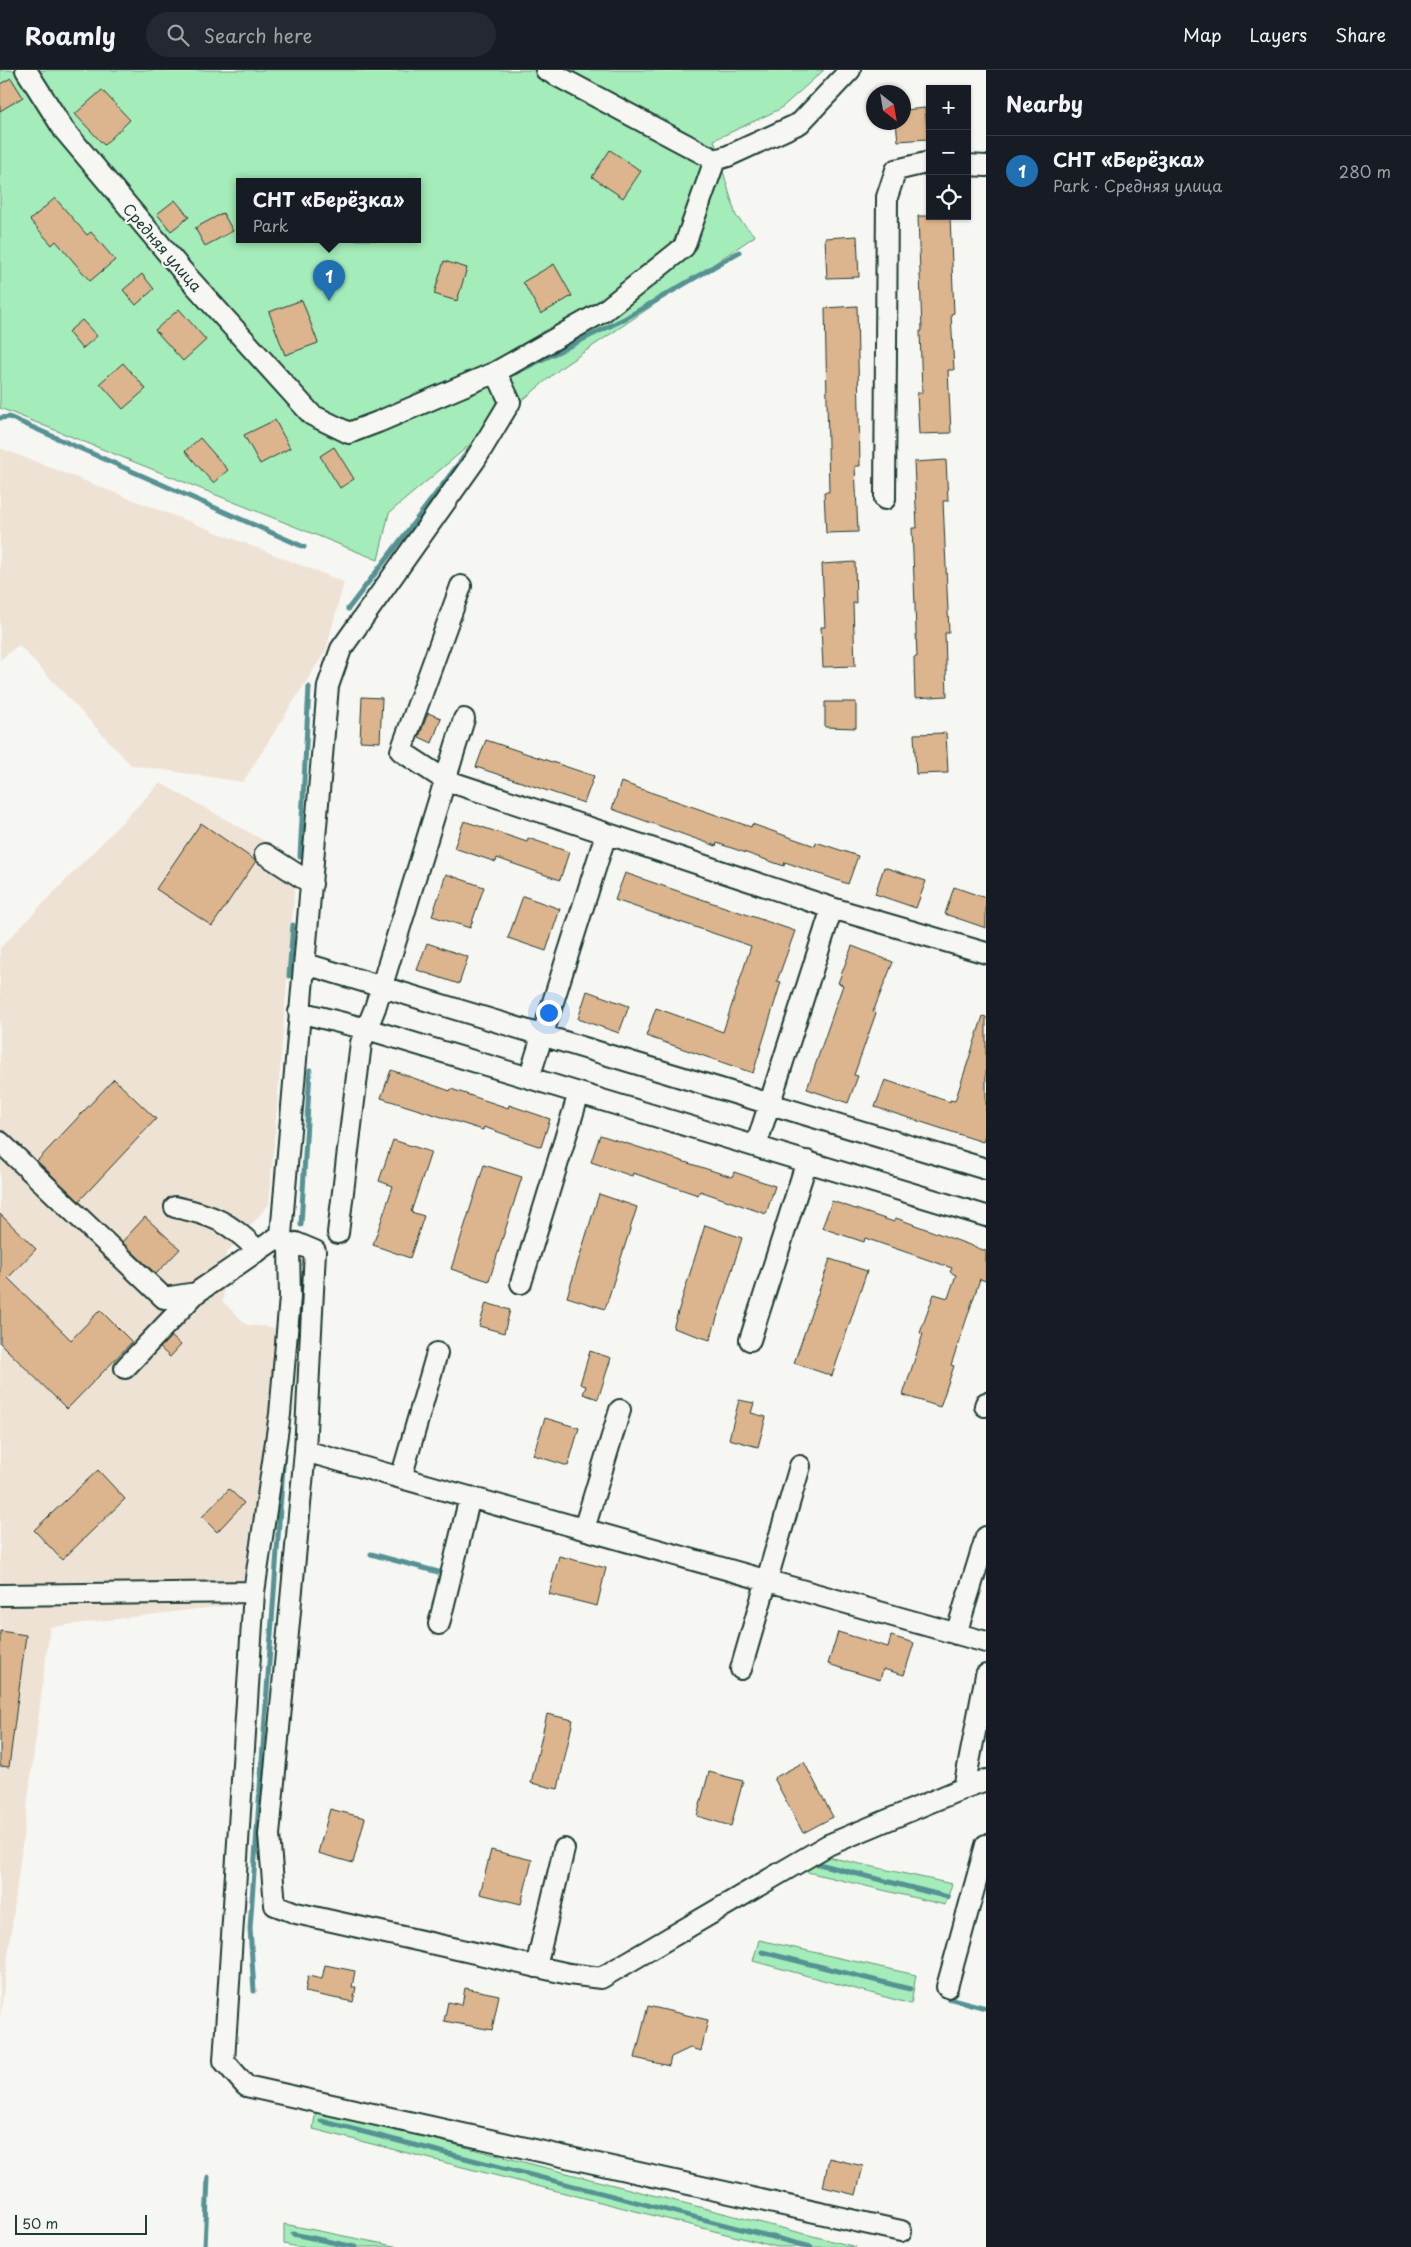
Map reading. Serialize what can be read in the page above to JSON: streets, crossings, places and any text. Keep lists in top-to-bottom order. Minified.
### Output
{"streets":{"street":["Средняя улица"]},"scale_bar":"50 m","north":"bottom right","page":{"header":"Roamly","search":"Search here","nav":["Map","Layers","Share"],"heading":"Nearby","map_buttons":["+","−"],"list":[{"mark":"1","name":"СНТ «Берёзка»","note":"Park · Средняя улица","value":"280 m"}],"popup":["СНТ «Берёзка»","Park"],"pins":"1","scale":"50 m"}}
